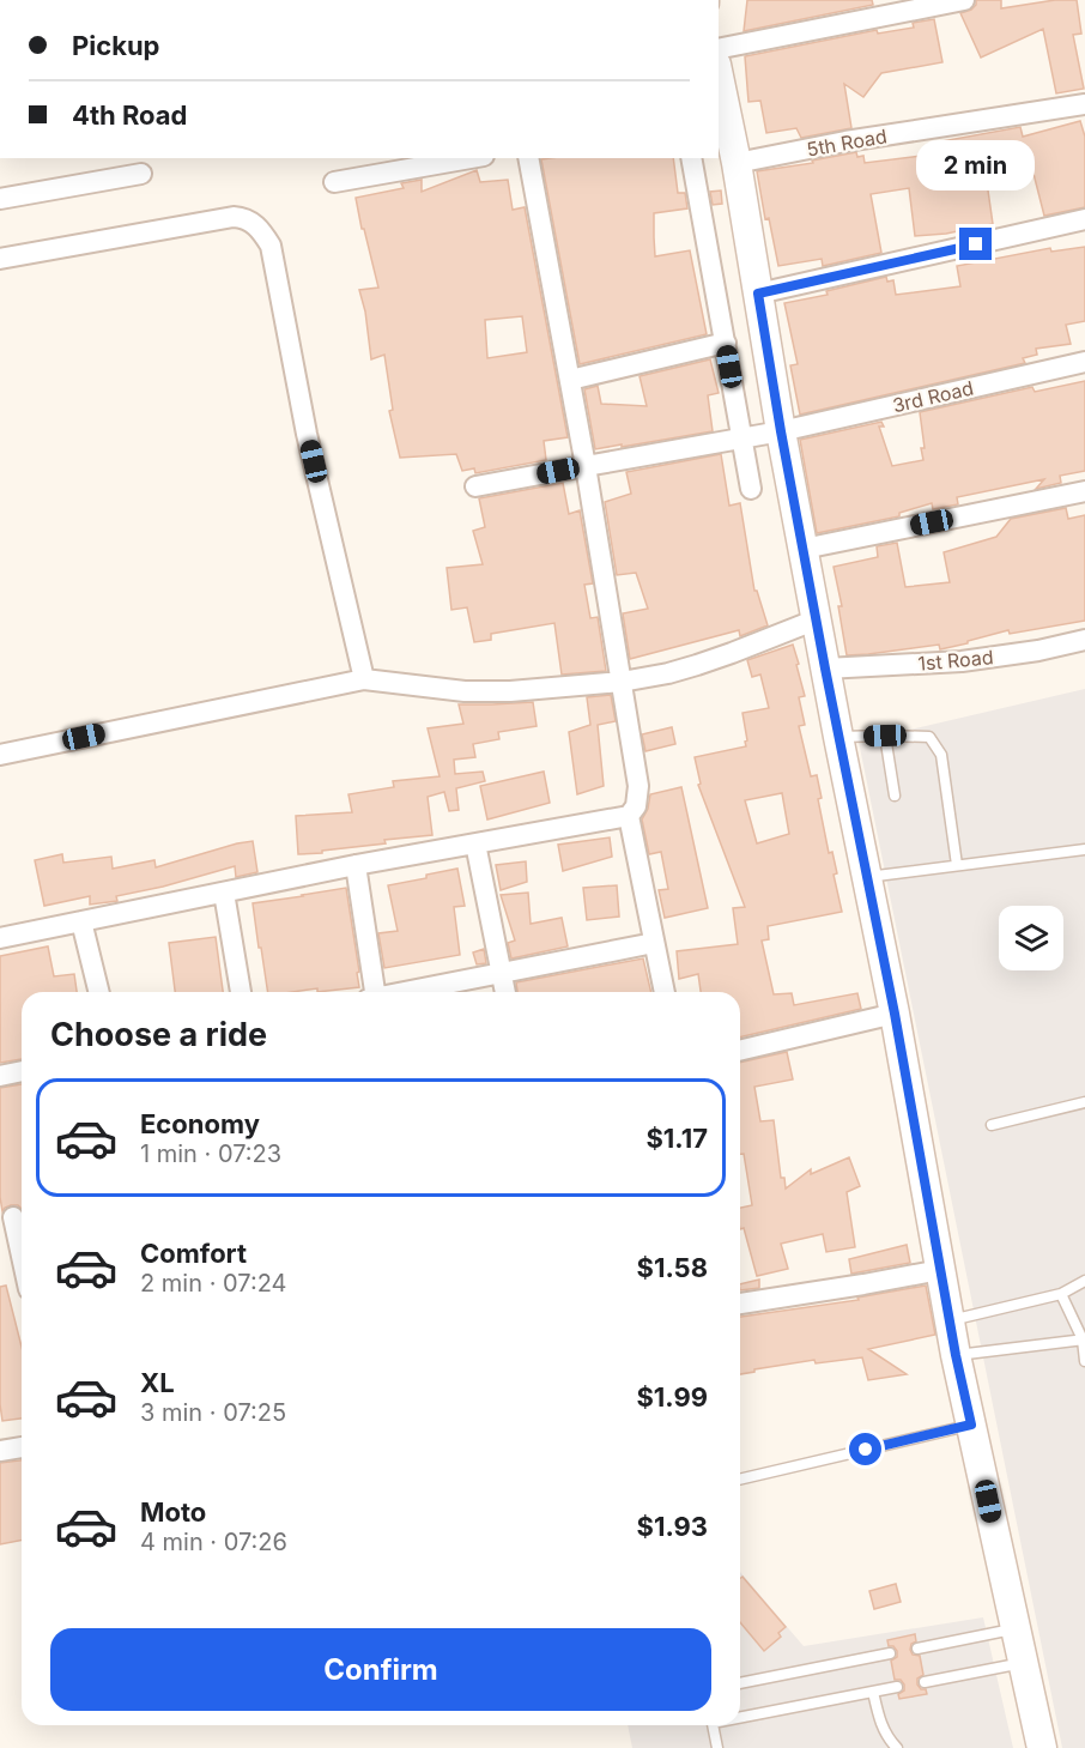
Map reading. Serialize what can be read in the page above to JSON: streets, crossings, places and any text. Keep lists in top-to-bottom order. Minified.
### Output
{"streets":{"street":["5th Road","3rd Road","1st Road"]},"page":{"banner":["Pickup","4th Road"],"bubble":"2 min","heading":"Choose a ride","list":[{"name":"Economy","note":"1 min · 07:23","value":"$1.17"},{"name":"Comfort","note":"2 min · 07:24","value":"$1.58"},{"name":"XL","note":"3 min · 07:25","value":"$1.99"},{"name":"Moto","note":"4 min · 07:26","value":"$1.93"}],"buttons":"Confirm"}}
